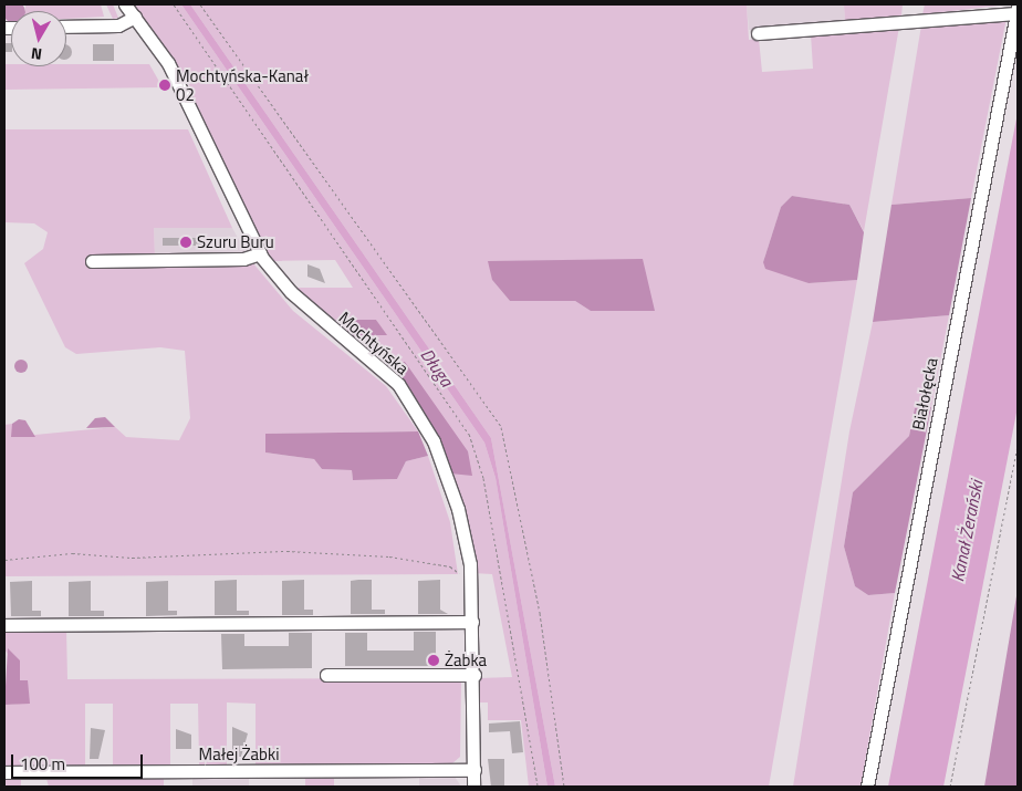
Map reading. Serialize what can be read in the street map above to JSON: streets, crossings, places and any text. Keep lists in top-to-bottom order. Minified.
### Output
{"streets":{"street":["Mochtyńska","Białołęcka","Małej Żabki"]},"crossings":[["Mochtyńska","Małej Żabki"]],"water":["Długa","Kanał Żerański"],"places":["Mochtyńska-Kanał 02","Szuru Buru","Żabka"],"scale_bar":"100 m","north":"bottom"}
